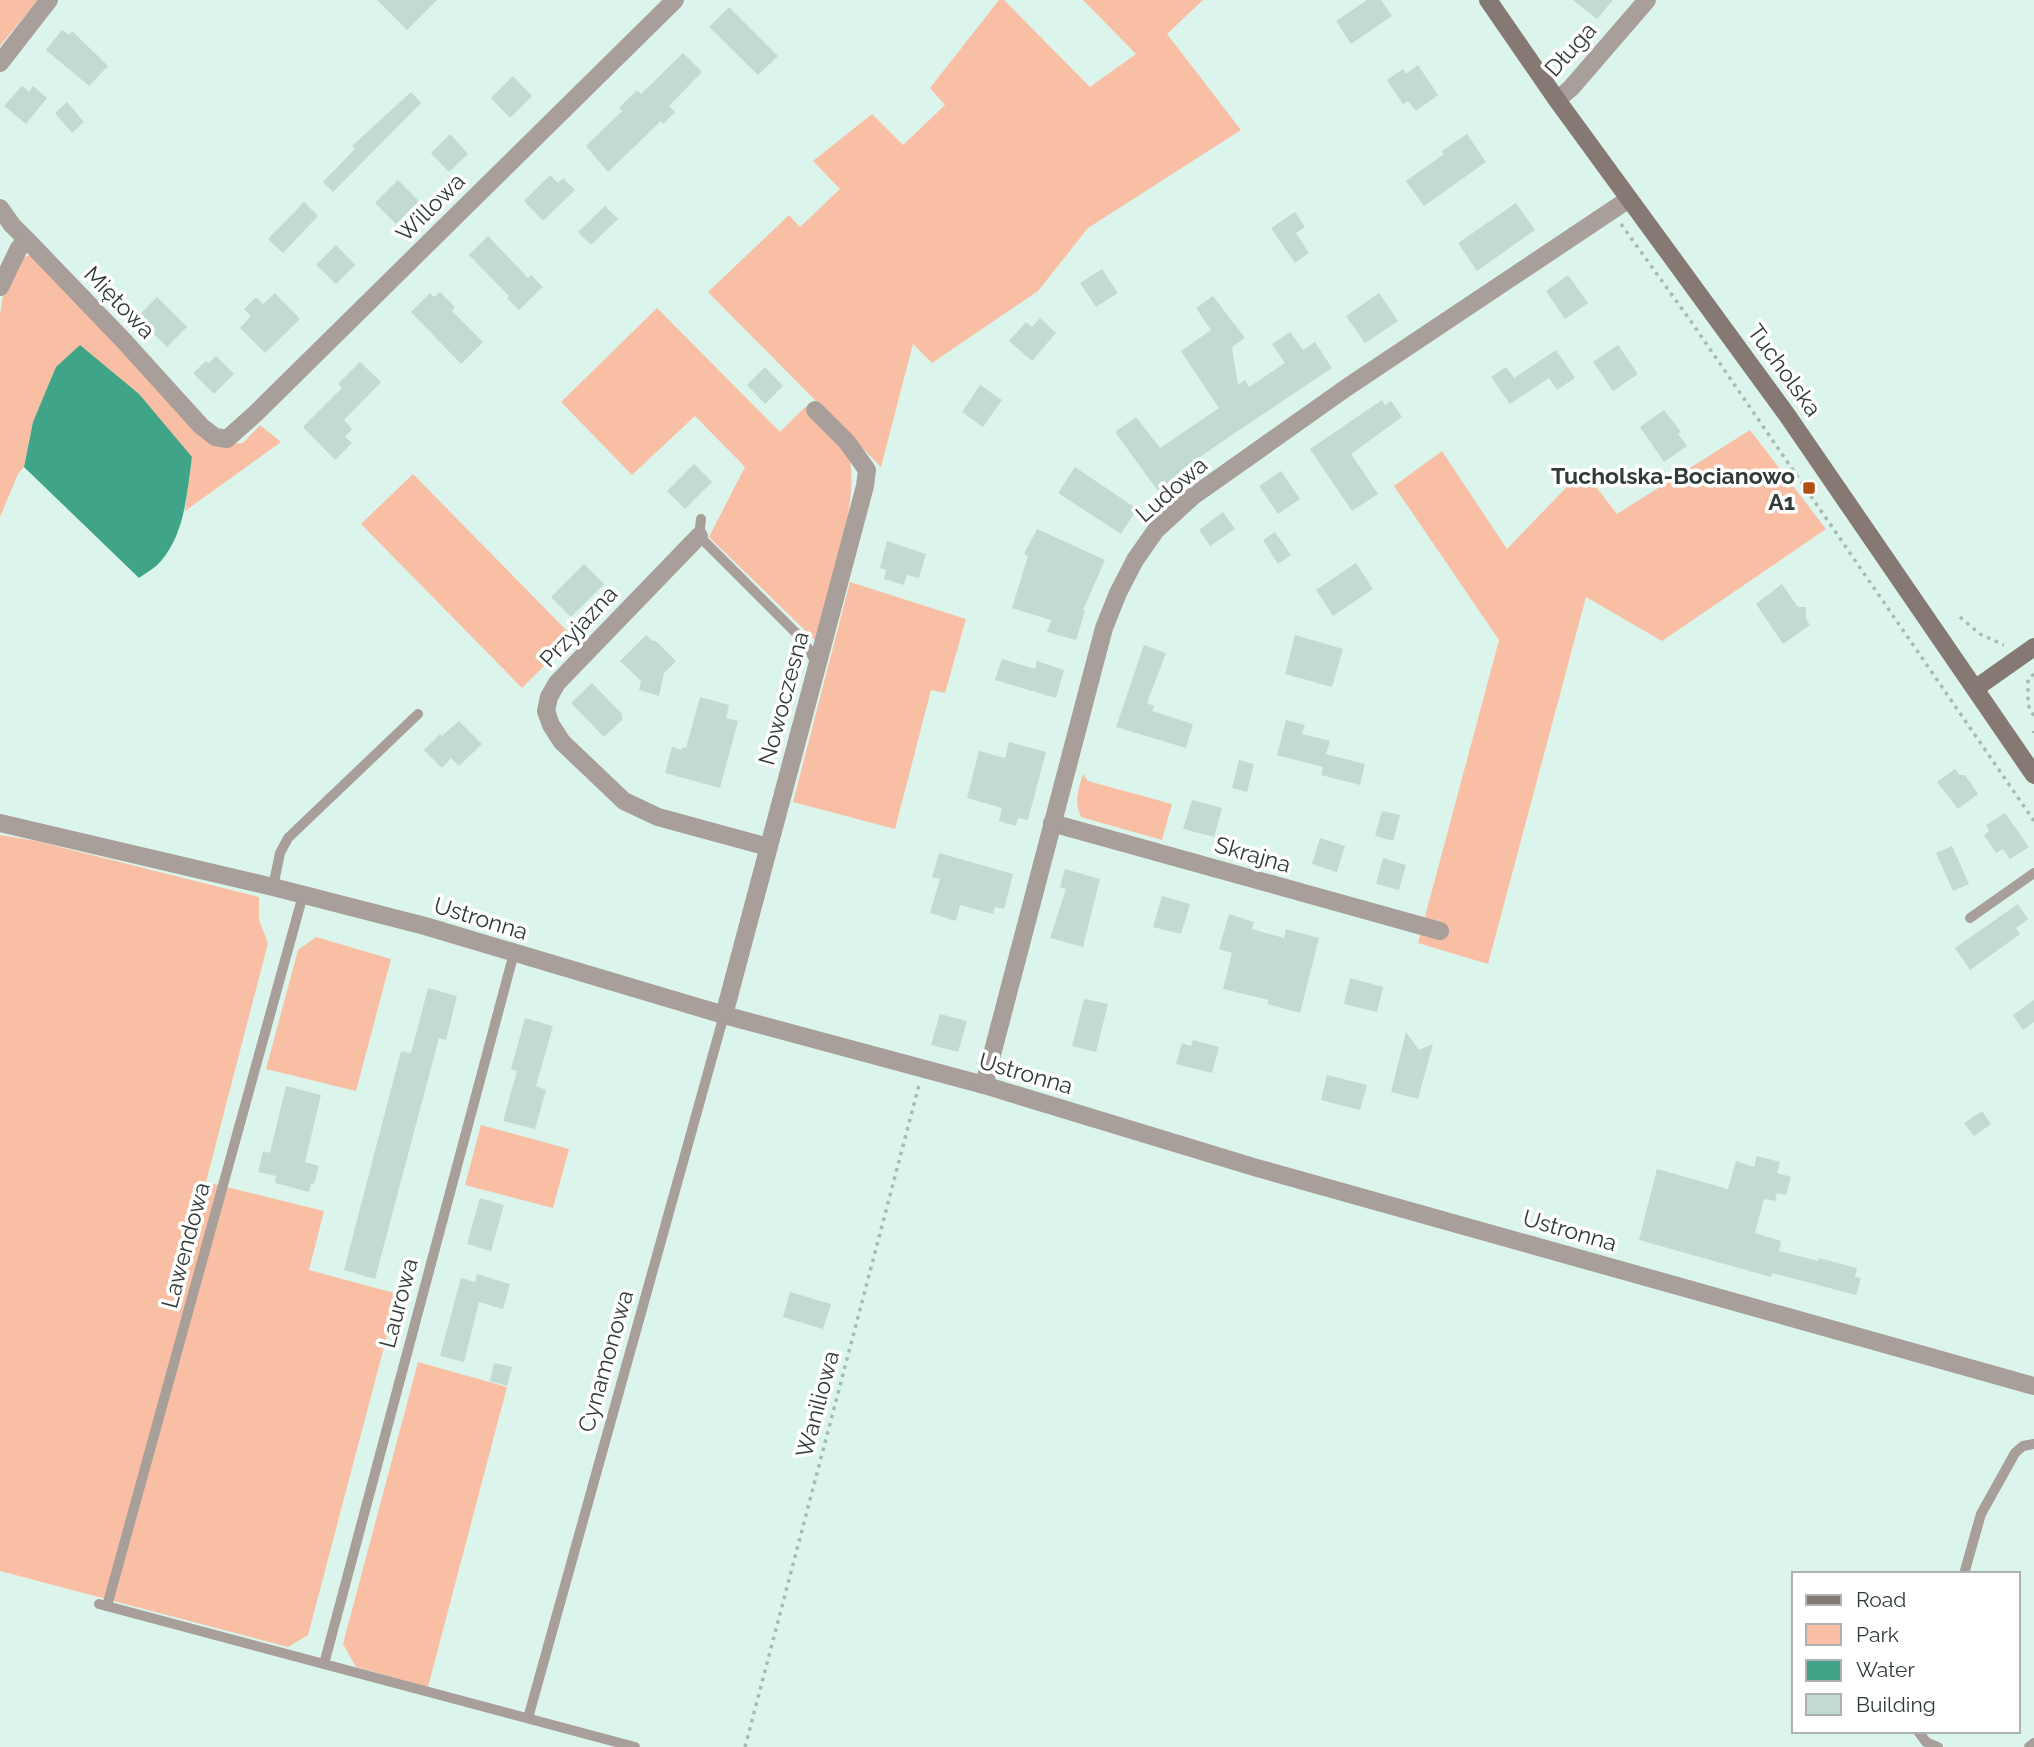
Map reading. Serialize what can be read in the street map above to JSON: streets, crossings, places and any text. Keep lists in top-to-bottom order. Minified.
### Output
{"streets":{"main road":["Tucholska"],"street":["Długa","Willowa","Miętowa","Ludowa","Przyjazna","Nowoczesna","Skrajna","Ustronna"],"lane":["Lawendowa","Laurowa","Cynamonowa"],"path":["Waniliowa"]},"crossings":[["Długa","Tucholska"],["Willowa","Miętowa"],["Tucholska","Ludowa"],["Ludowa","Skrajna"],["Ludowa","Ustronna"],["Przyjazna","Nowoczesna"],["Nowoczesna","Ustronna"],["Nowoczesna","Cynamonowa"],["Ustronna","Lawendowa"],["Ustronna","Laurowa"],["Ustronna","Cynamonowa"],["Ustronna","Waniliowa"],["Lawendowa","Laurowa"]],"places":{"transit":["Tucholska-Bocianowo A1"]},"legend":["Road","Park","Water","Building"]}
